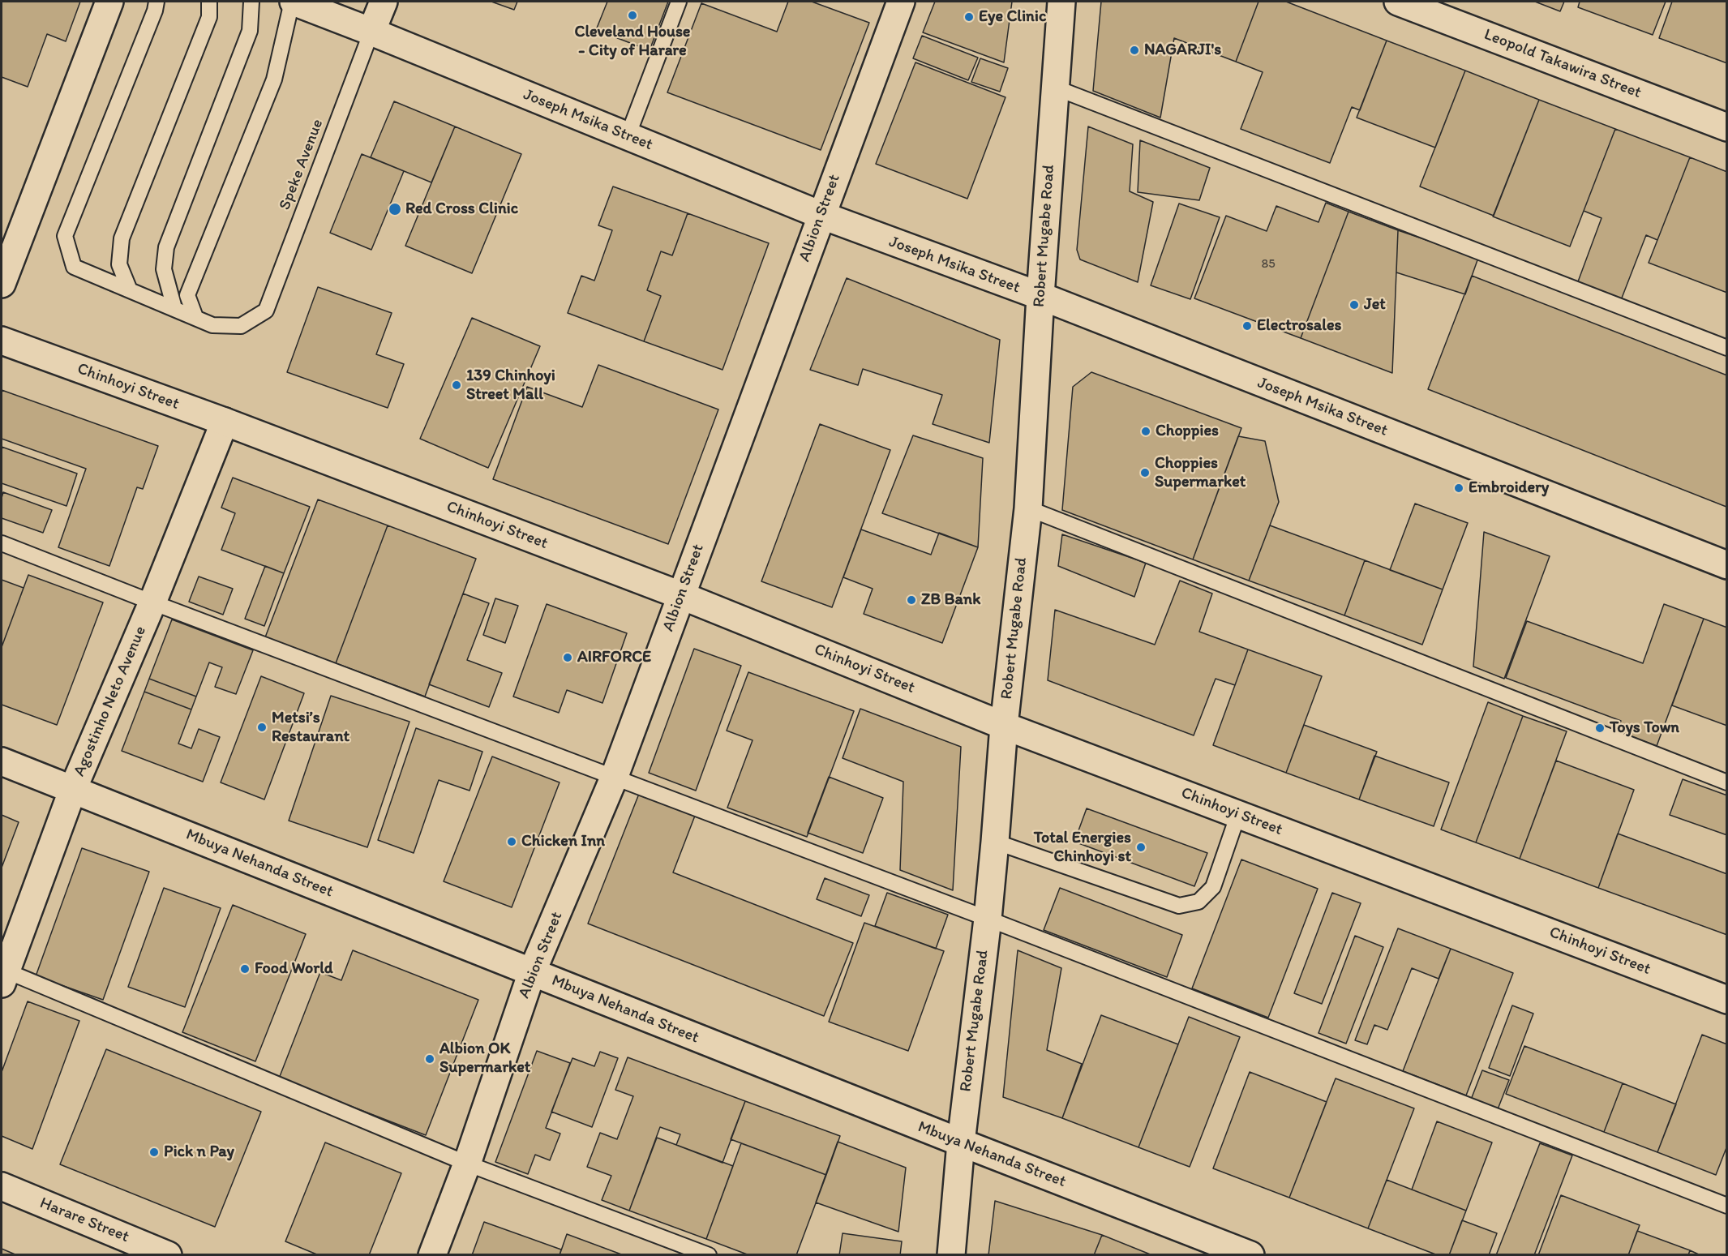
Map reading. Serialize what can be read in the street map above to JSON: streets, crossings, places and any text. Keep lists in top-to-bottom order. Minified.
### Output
{"streets":{"street":["Leopold Takawira Street","Joseph Msika Street","Albion Street","Robert Mugabe Road","Chinhoyi Street","Agostinho Neto Avenue","Mbuya Nehanda Street","Harare Street"],"lane":["Speke Avenue"]},"crossings":[["Joseph Msika Street","Speke Avenue"],["Joseph Msika Street","Albion Street"],["Joseph Msika Street","Robert Mugabe Road"],["Albion Street","Chinhoyi Street"],["Albion Street","Mbuya Nehanda Street"],["Robert Mugabe Road","Chinhoyi Street"],["Robert Mugabe Road","Mbuya Nehanda Street"],["Chinhoyi Street","Agostinho Neto Avenue"],["Agostinho Neto Avenue","Mbuya Nehanda Street"]],"places":["Cleveland House - City of Harare","Eye Clinic","NAGARJI's","Red Cross Clinic","Jet","Electrosales","139 Chinhoyi Street Mall","Choppies","Choppies Supermarket","Embroidery","ZB Bank","AIRFORCE","Metsi’s Restaurant","Toys Town","Chicken Inn","Total Energies Chinhoyi st","Food World","Albion OK Supermarket","Pick n Pay"],"house_numbers":["85"]}
